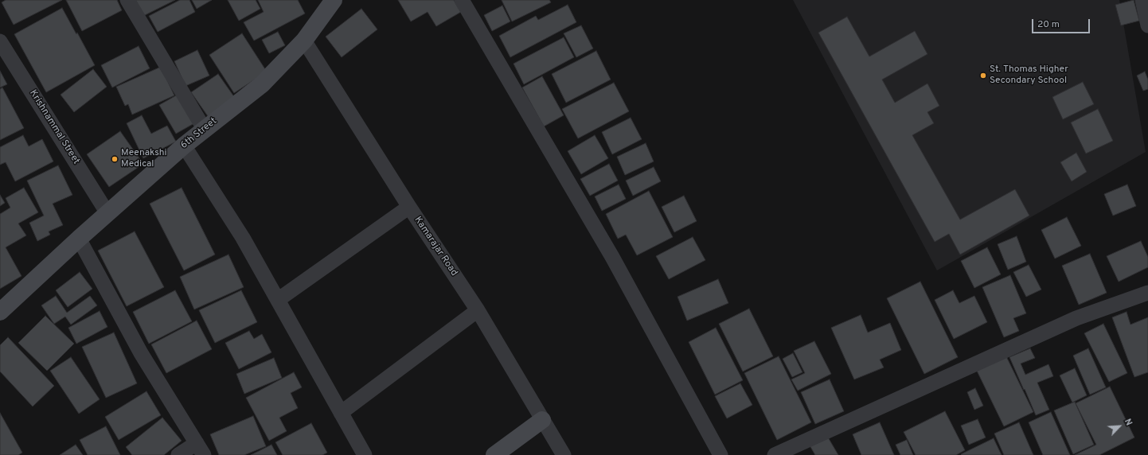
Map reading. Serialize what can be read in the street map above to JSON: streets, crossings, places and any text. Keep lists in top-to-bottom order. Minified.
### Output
{"streets":{"street":["Krishnammal Street","6th Street","Kamarajar Road"]},"crossings":[["Krishnammal Street","6th Street"],["6th Street","Kamarajar Road"]],"places":["St. Thomas Higher Secondary School","Meenakshi Medical"],"scale_bar":"20 m","north":"top right"}
